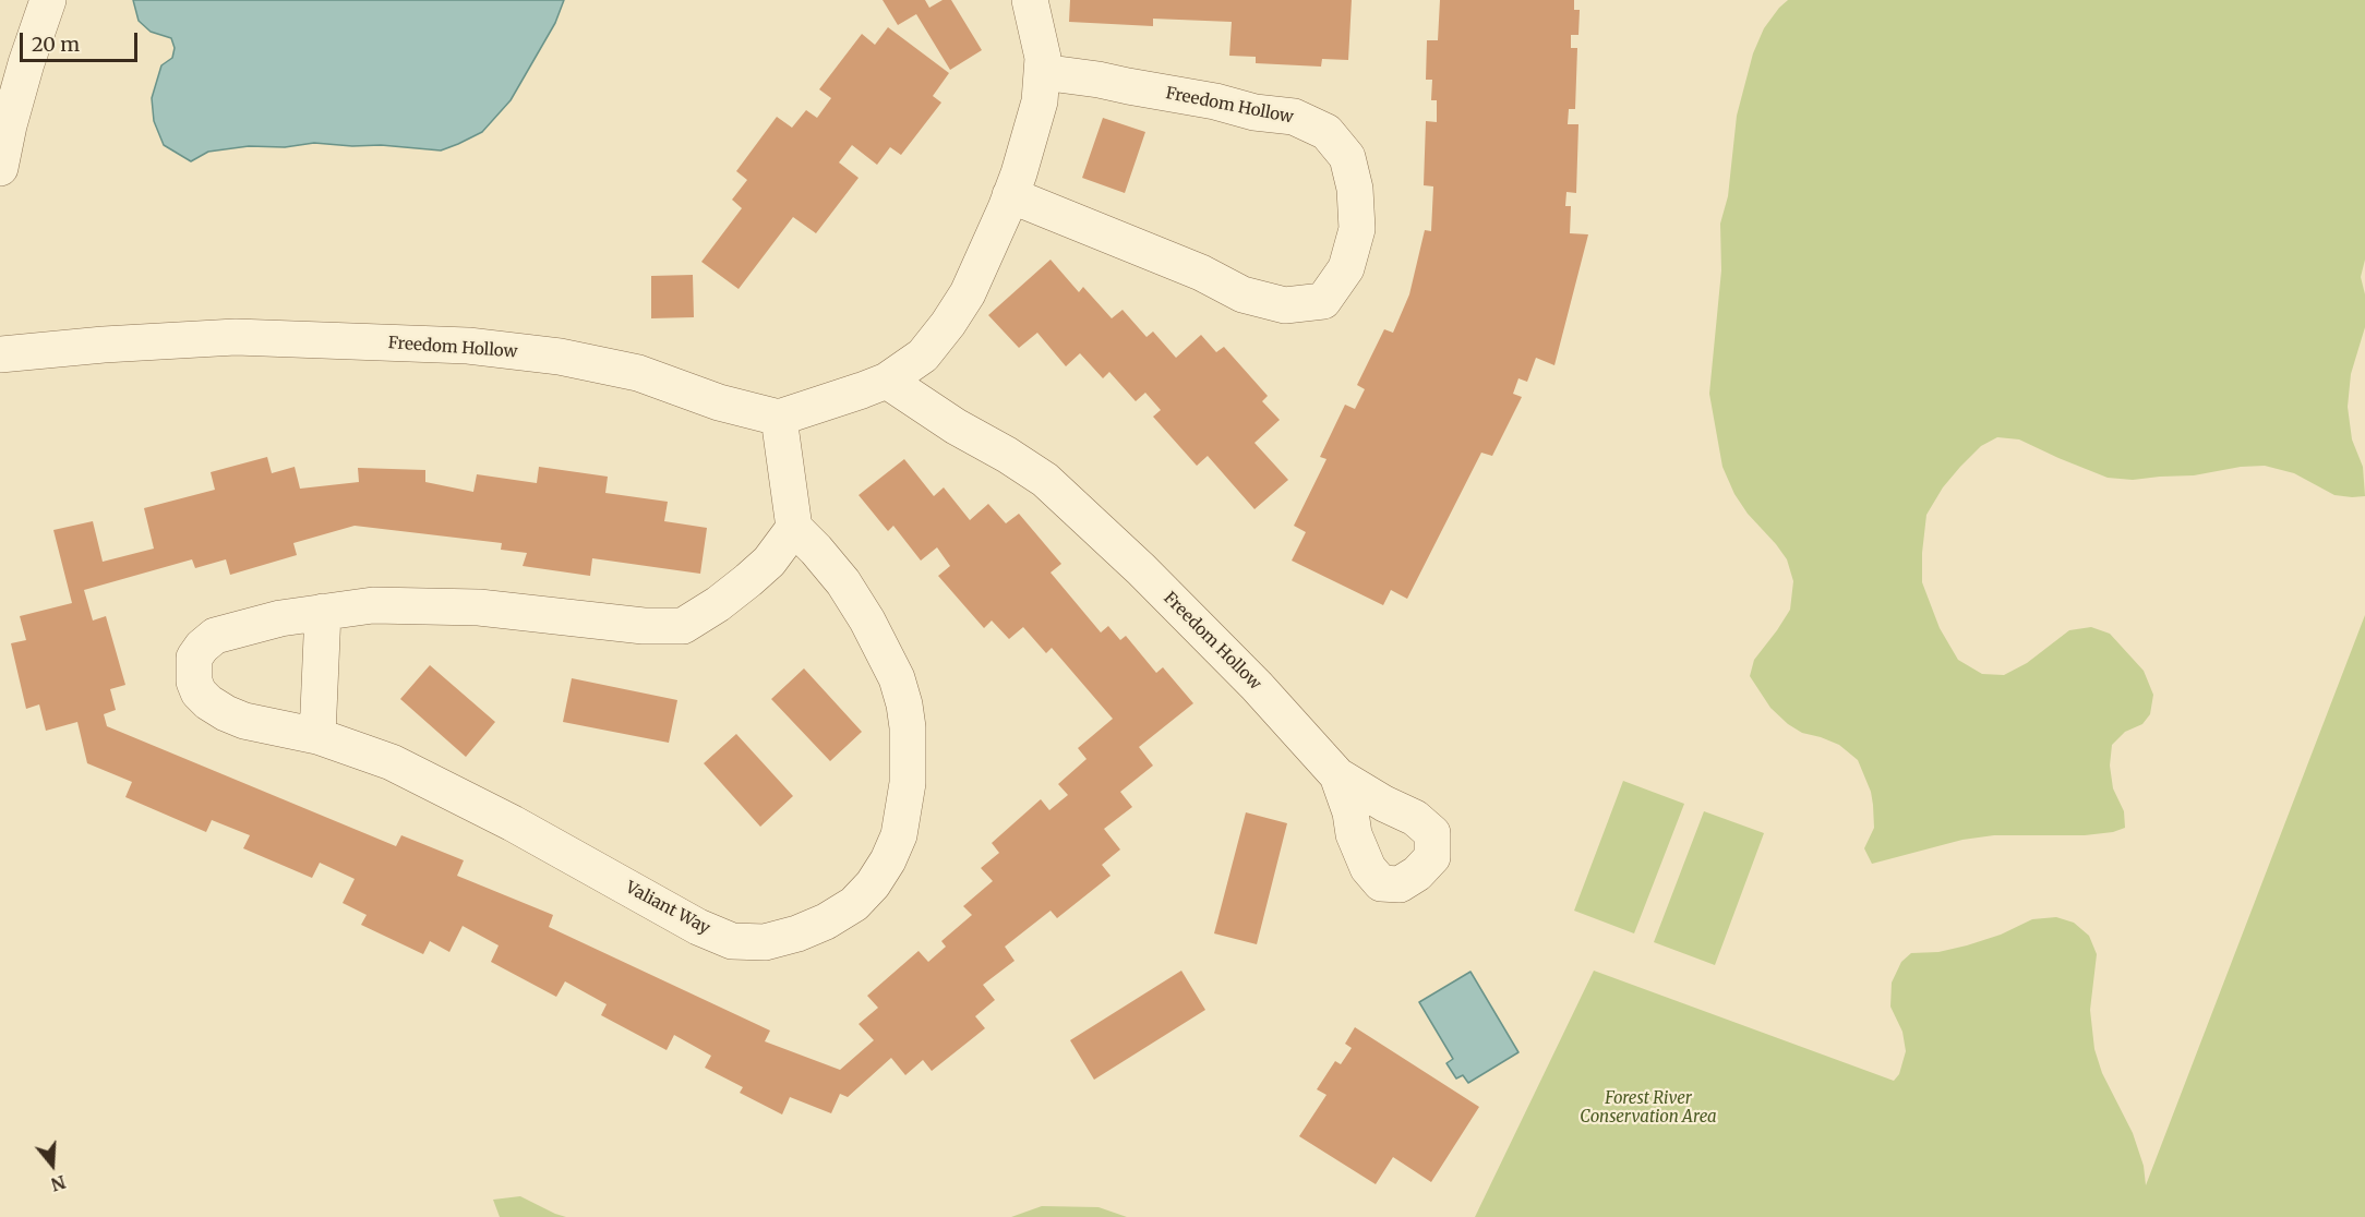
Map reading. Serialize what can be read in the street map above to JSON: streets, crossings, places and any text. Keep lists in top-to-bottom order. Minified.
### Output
{"streets":{"street":["Freedom Hollow","Valiant Way"]},"parks":["Forest River Conservation Area"],"scale_bar":"20 m","north":"bottom"}
